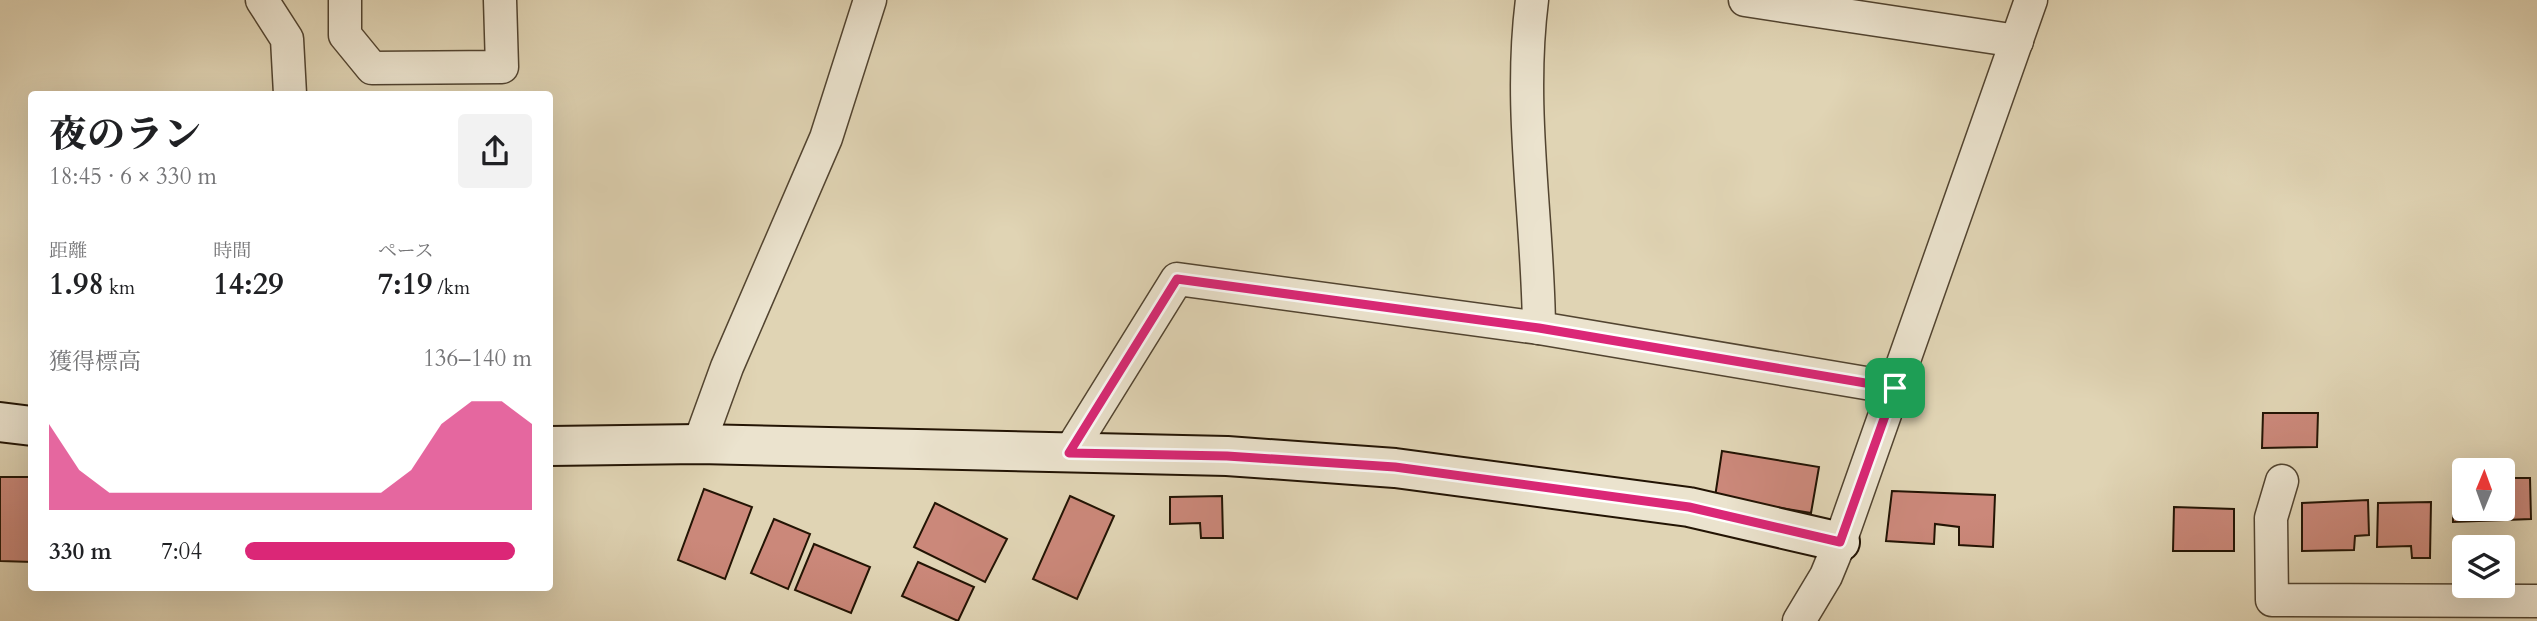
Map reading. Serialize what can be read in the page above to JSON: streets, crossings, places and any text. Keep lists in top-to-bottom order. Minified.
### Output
{"north":"top","page":{"heading":["夜のラン","18:45 · 6 × 330 m"],"stats":[["距離","1.98 km"],["時間","14:29"],["ペース","7:19 /km"]],"chart":["獲得標高","136–140 m"],"list":[{"name":"330 m","note":"7:04"}]}}
